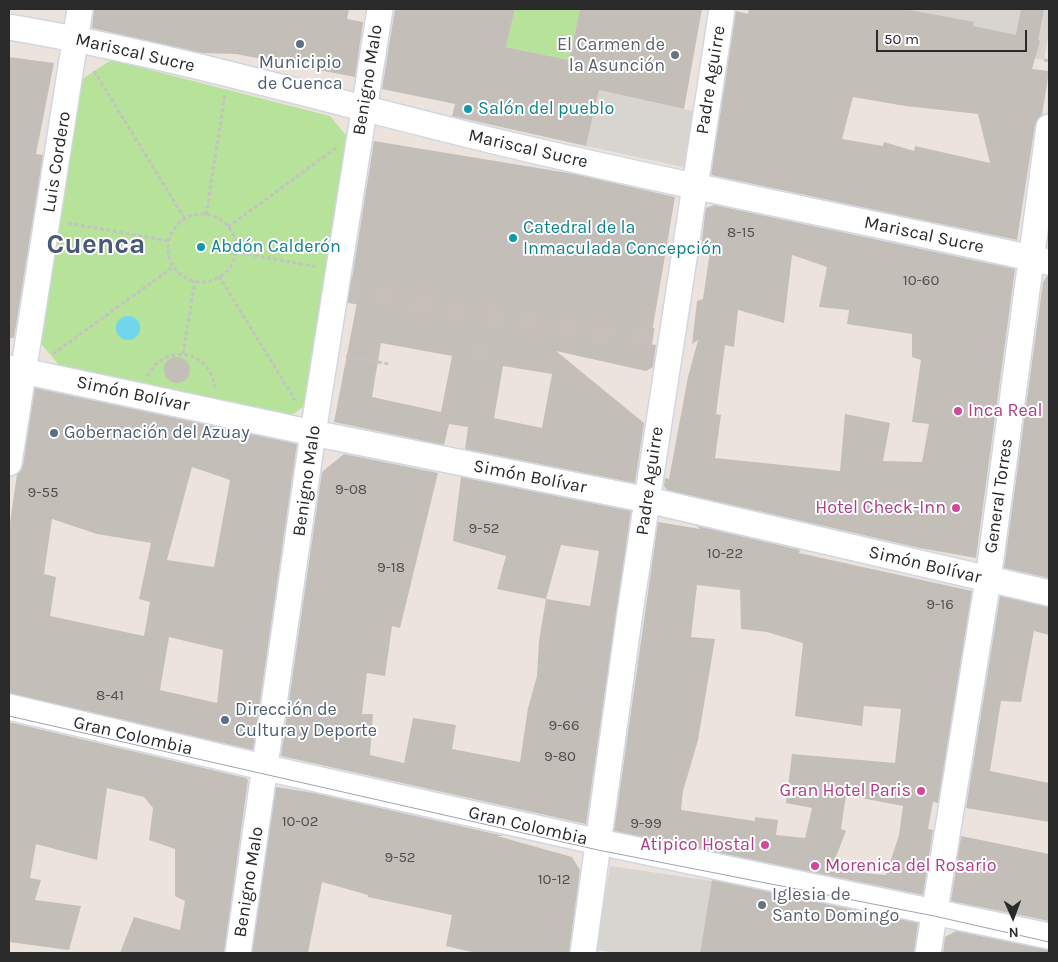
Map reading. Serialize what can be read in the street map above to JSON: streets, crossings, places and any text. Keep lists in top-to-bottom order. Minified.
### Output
{"streets":{"street":["Mariscal Sucre","Benigno Malo","Padre Aguirre","Luis Cordero","Simón Bolívar","General Torres","Gran Colombia"]},"crossings":[["Mariscal Sucre","Benigno Malo"],["Mariscal Sucre","Padre Aguirre"],["Mariscal Sucre","Luis Cordero"],["Mariscal Sucre","General Torres"],["Benigno Malo","Simón Bolívar"],["Benigno Malo","Gran Colombia"],["Padre Aguirre","Simón Bolívar"],["Padre Aguirre","Gran Colombia"],["Luis Cordero","Simón Bolívar"],["Simón Bolívar","General Torres"],["General Torres","Gran Colombia"]],"districts":["Cuenca"],"places":["Municipio de Cuenca","El Carmen de la Asunción","Salón del pueblo","Catedral de la Inmaculada Concepción","Abdón Calderón","Inca Real","Gobernación del Azuay","Hotel Check-Inn","Dirección de Cultura y Deporte","Gran Hotel Paris","Atipico Hostal","Morenica del Rosario","Iglesia de Santo Domingo"],"house_numbers":["8-15","10-60","9-08","9-55","9-52","10-22","9-18","9-16","8-41","9-66","9-80","10-02","9-99","9-52","10-12"],"scale_bar":"50 m","north":"bottom"}
